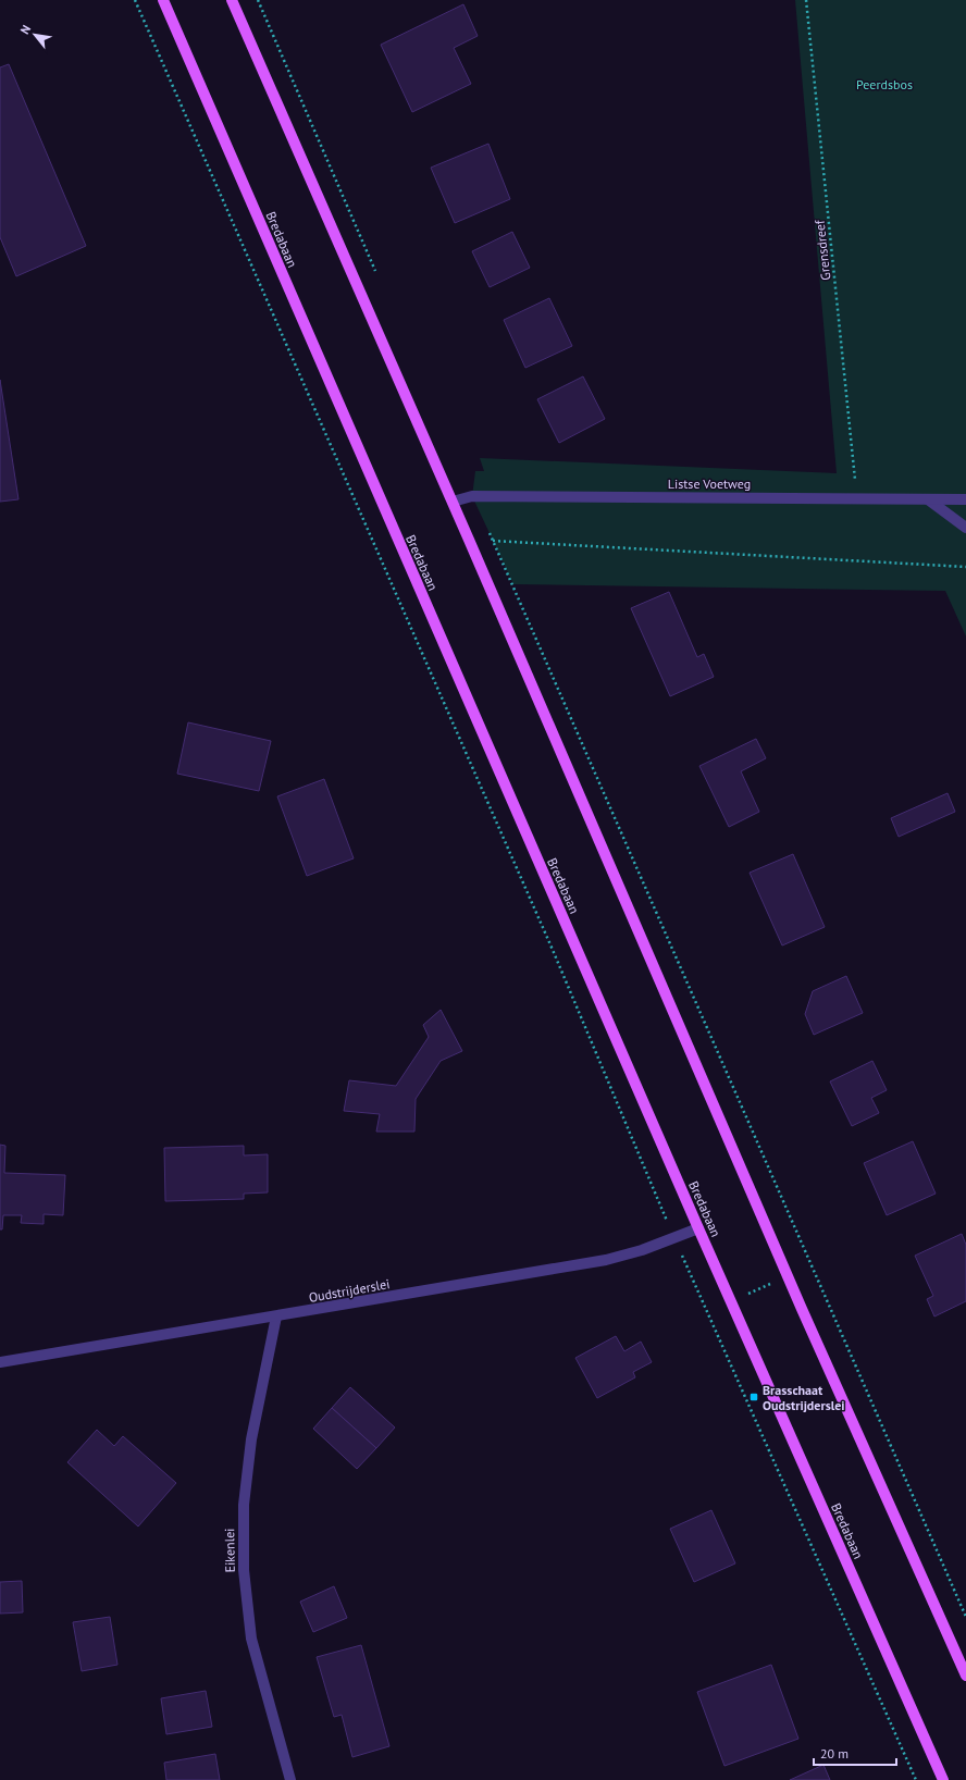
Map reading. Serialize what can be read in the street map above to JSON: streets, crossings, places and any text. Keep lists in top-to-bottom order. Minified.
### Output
{"streets":{"main road":["Bredabaan"],"street":["Listse Voetweg","Oudstrijderslei","Eikenlei"],"path":["Grensdreef"]},"crossings":[["Bredabaan","Oudstrijderslei"],["Grensdreef","Listse Voetweg"],["Oudstrijderslei","Eikenlei"]],"parks":["Peerdsbos"],"places":{"transit":["Brasschaat Oudstrijderslei"]},"scale_bar":"20 m","north":"top left"}
